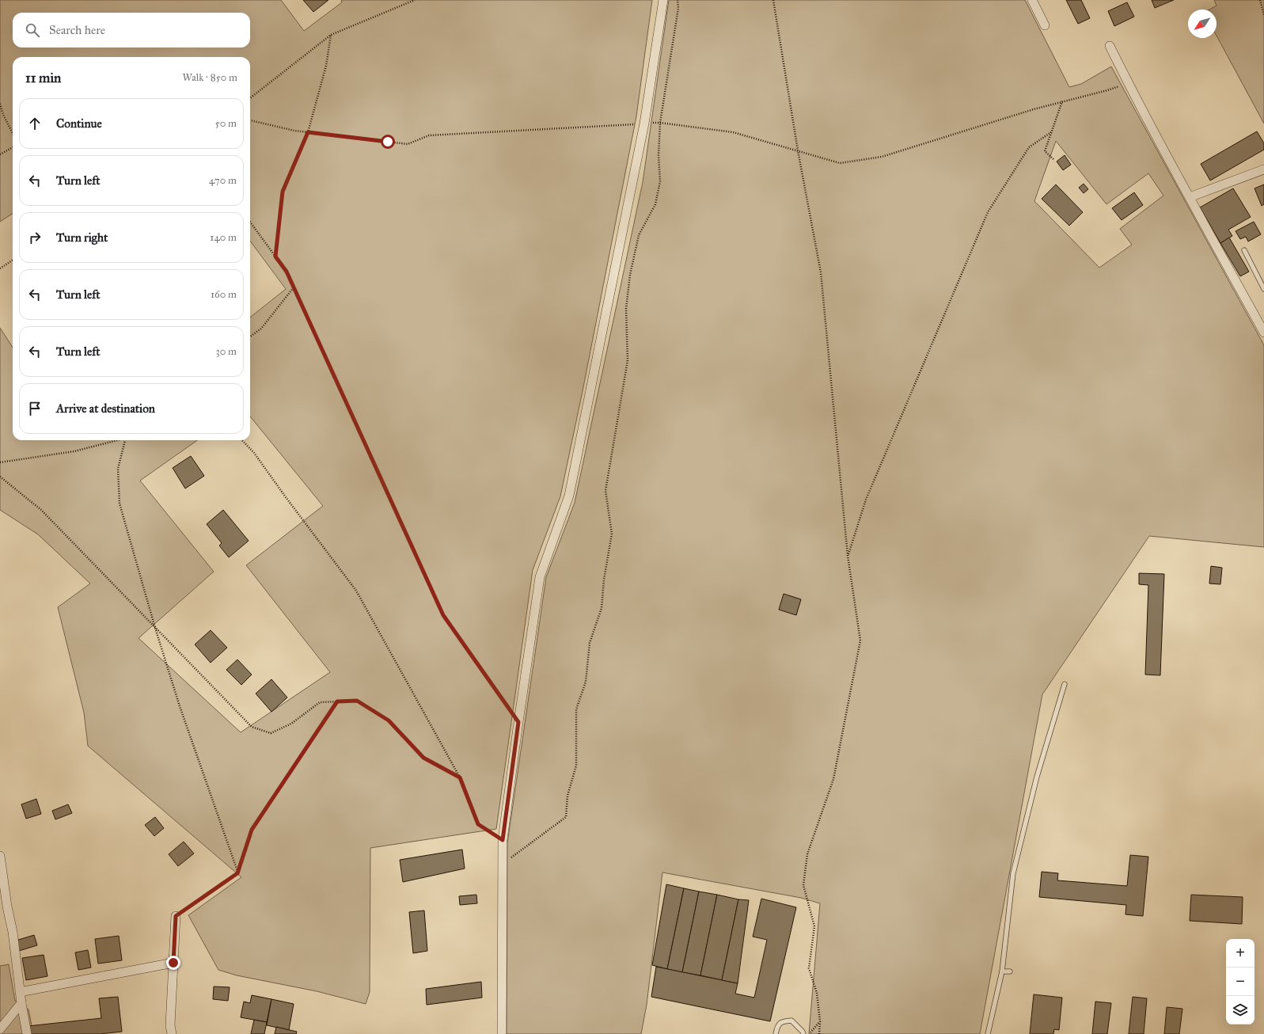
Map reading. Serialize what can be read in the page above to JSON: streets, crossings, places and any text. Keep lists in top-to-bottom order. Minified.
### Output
{"north":"bottom left","page":{"search":"Search here","heading":["11 min","Walk · 850 m"],"list":[["Continue","50 m"],["Turn left","470 m"],["Turn right","140 m"],["Turn left","160 m"],["Turn left","30 m"],"Arrive at destination"],"map_buttons":["+","−"]}}
